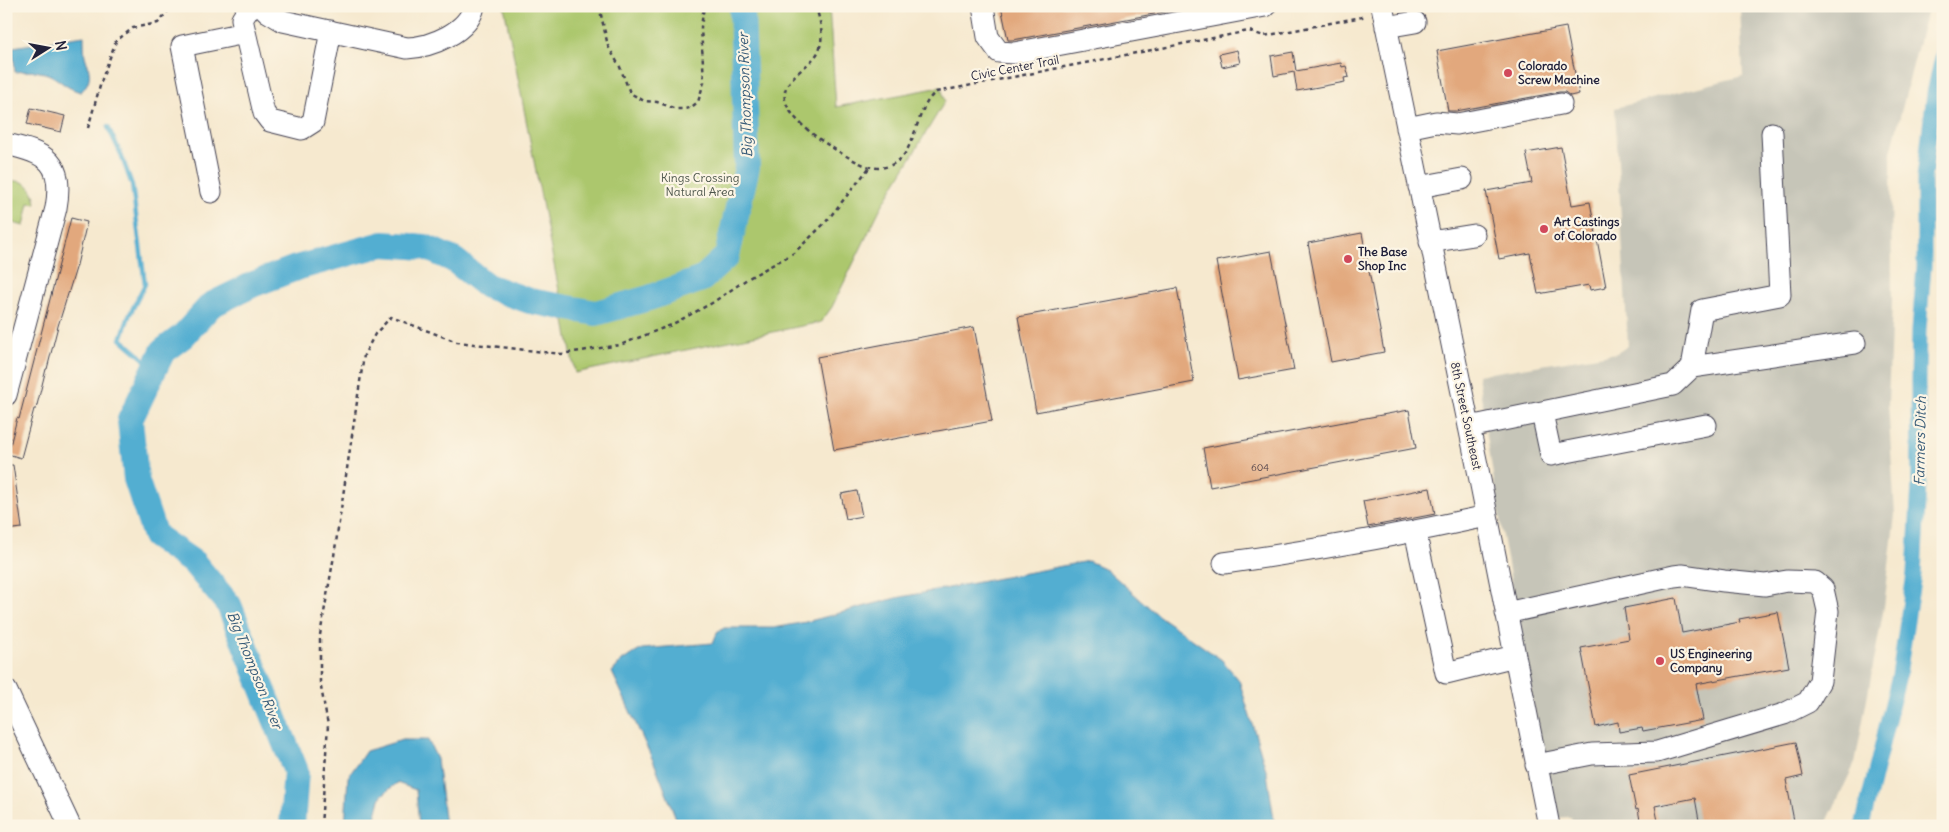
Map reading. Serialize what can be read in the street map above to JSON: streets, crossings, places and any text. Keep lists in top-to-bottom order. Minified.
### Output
{"streets":{"street":["8th Street Southeast"],"path":["Civic Center Trail"]},"crossings":[["Civic Center Trail","8th Street Southeast"]],"water":["Big Thompson River","Farmers Ditch"],"parks":["Kings Crossing Natural Area"],"places":["Colorado Screw Machine","Art Castings of Colorado","The Base Shop Inc","US Engineering Company"],"house_numbers":["604"],"north":"right"}
